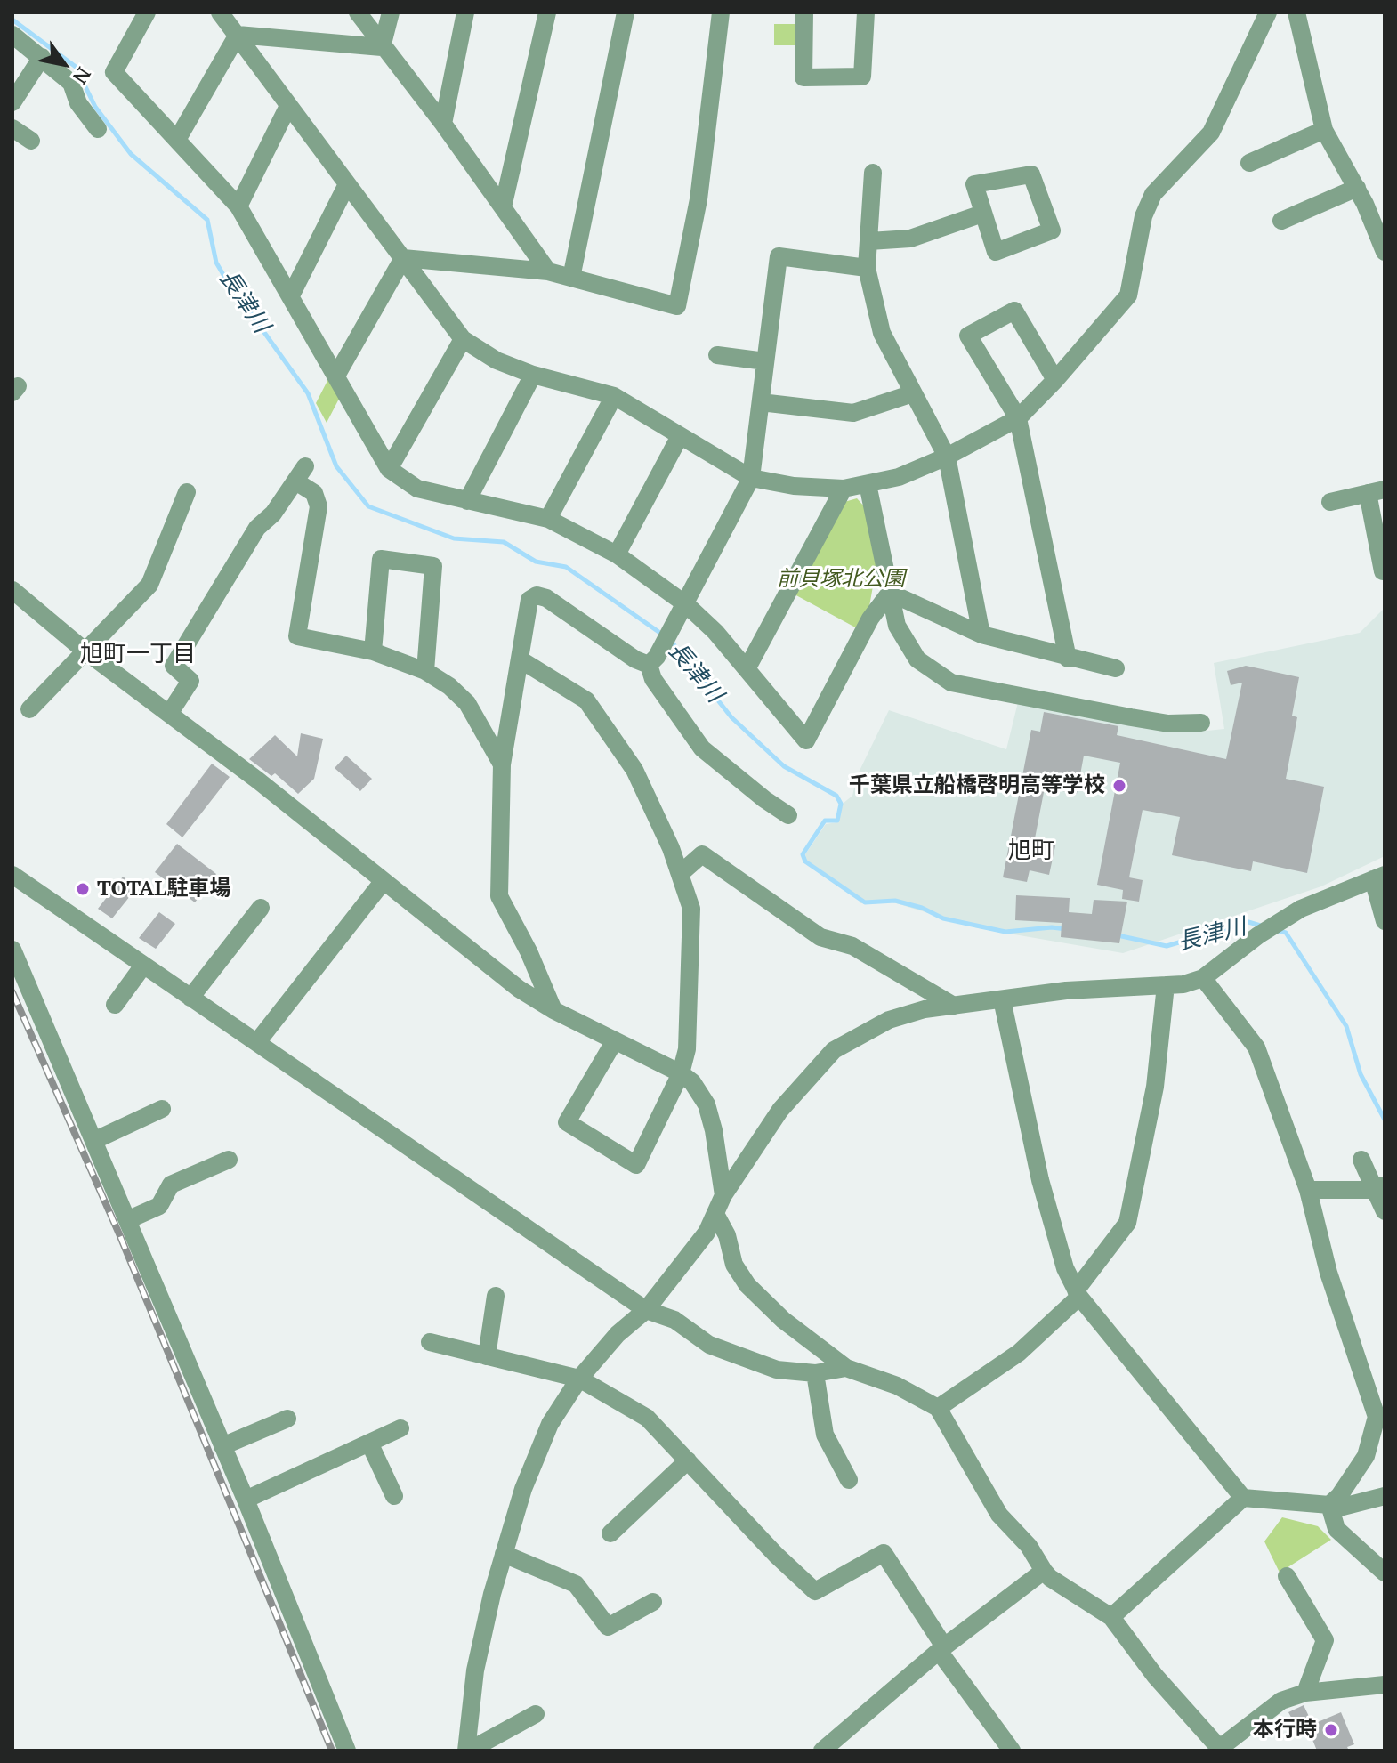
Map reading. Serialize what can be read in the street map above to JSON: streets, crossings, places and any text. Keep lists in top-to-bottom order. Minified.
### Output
{"districts":["旭町一丁目","旭町"],"water":["長津川"],"parks":["前貝塚北公園"],"places":["千葉県立船橋啓明高等学校","TOTAL駐車場","本行時"],"north":"bottom right"}
